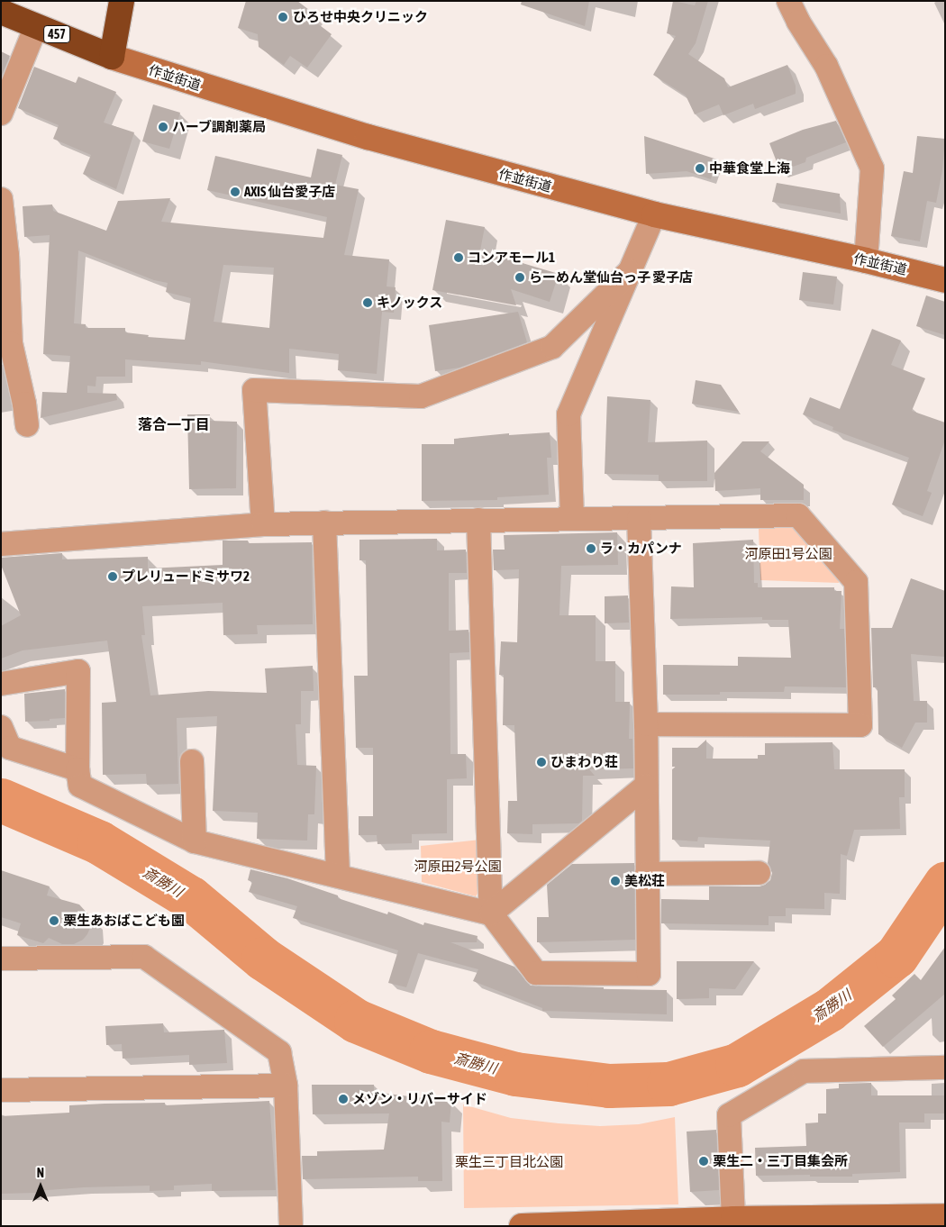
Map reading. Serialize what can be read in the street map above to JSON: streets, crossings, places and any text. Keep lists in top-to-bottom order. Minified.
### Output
{"streets":{"highway":["457"],"street":["作並街道"]},"crossings":[["457","作並街道"]],"districts":["落合一丁目"],"water":["斎勝川"],"parks":["河原田1号公園","河原田2号公園","栗生三丁目北公園"],"places":["ひろせ中央クリニック","ハーブ調剤薬局","中華食堂上海","AXIS 仙台愛子店","コンアモール1","らーめん堂仙台っ子 愛子店","キノックス","ラ・カパンナ","プレリュードミサワ2","ひまわり荘","美松荘","栗生あおばこども園","メゾン・リバーサイド","栗生二・三丁目集会所"],"north":"top"}
